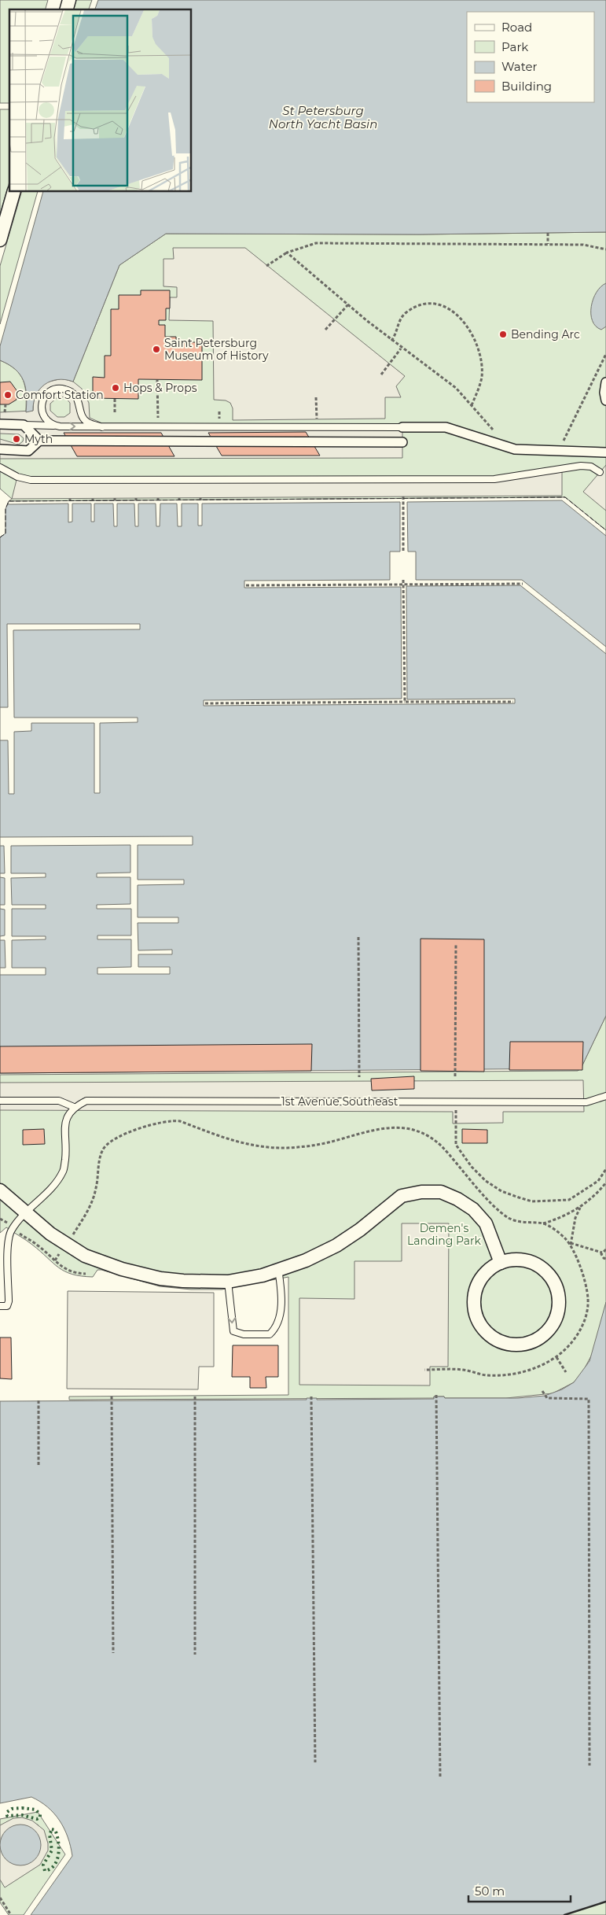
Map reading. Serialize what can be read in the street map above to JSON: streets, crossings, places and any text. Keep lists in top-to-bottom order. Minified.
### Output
{"streets":{"lane":["1st Avenue Southeast"]},"water":["St Petersburg North Yacht Basin"],"parks":["Demen's Landing Park"],"places":["Bending Arc","Saint Petersburg Museum of History","Hops & Props","Comfort Station","Myth"],"legend":["Road","Park","Water","Building"],"scale_bar":"50 m"}
